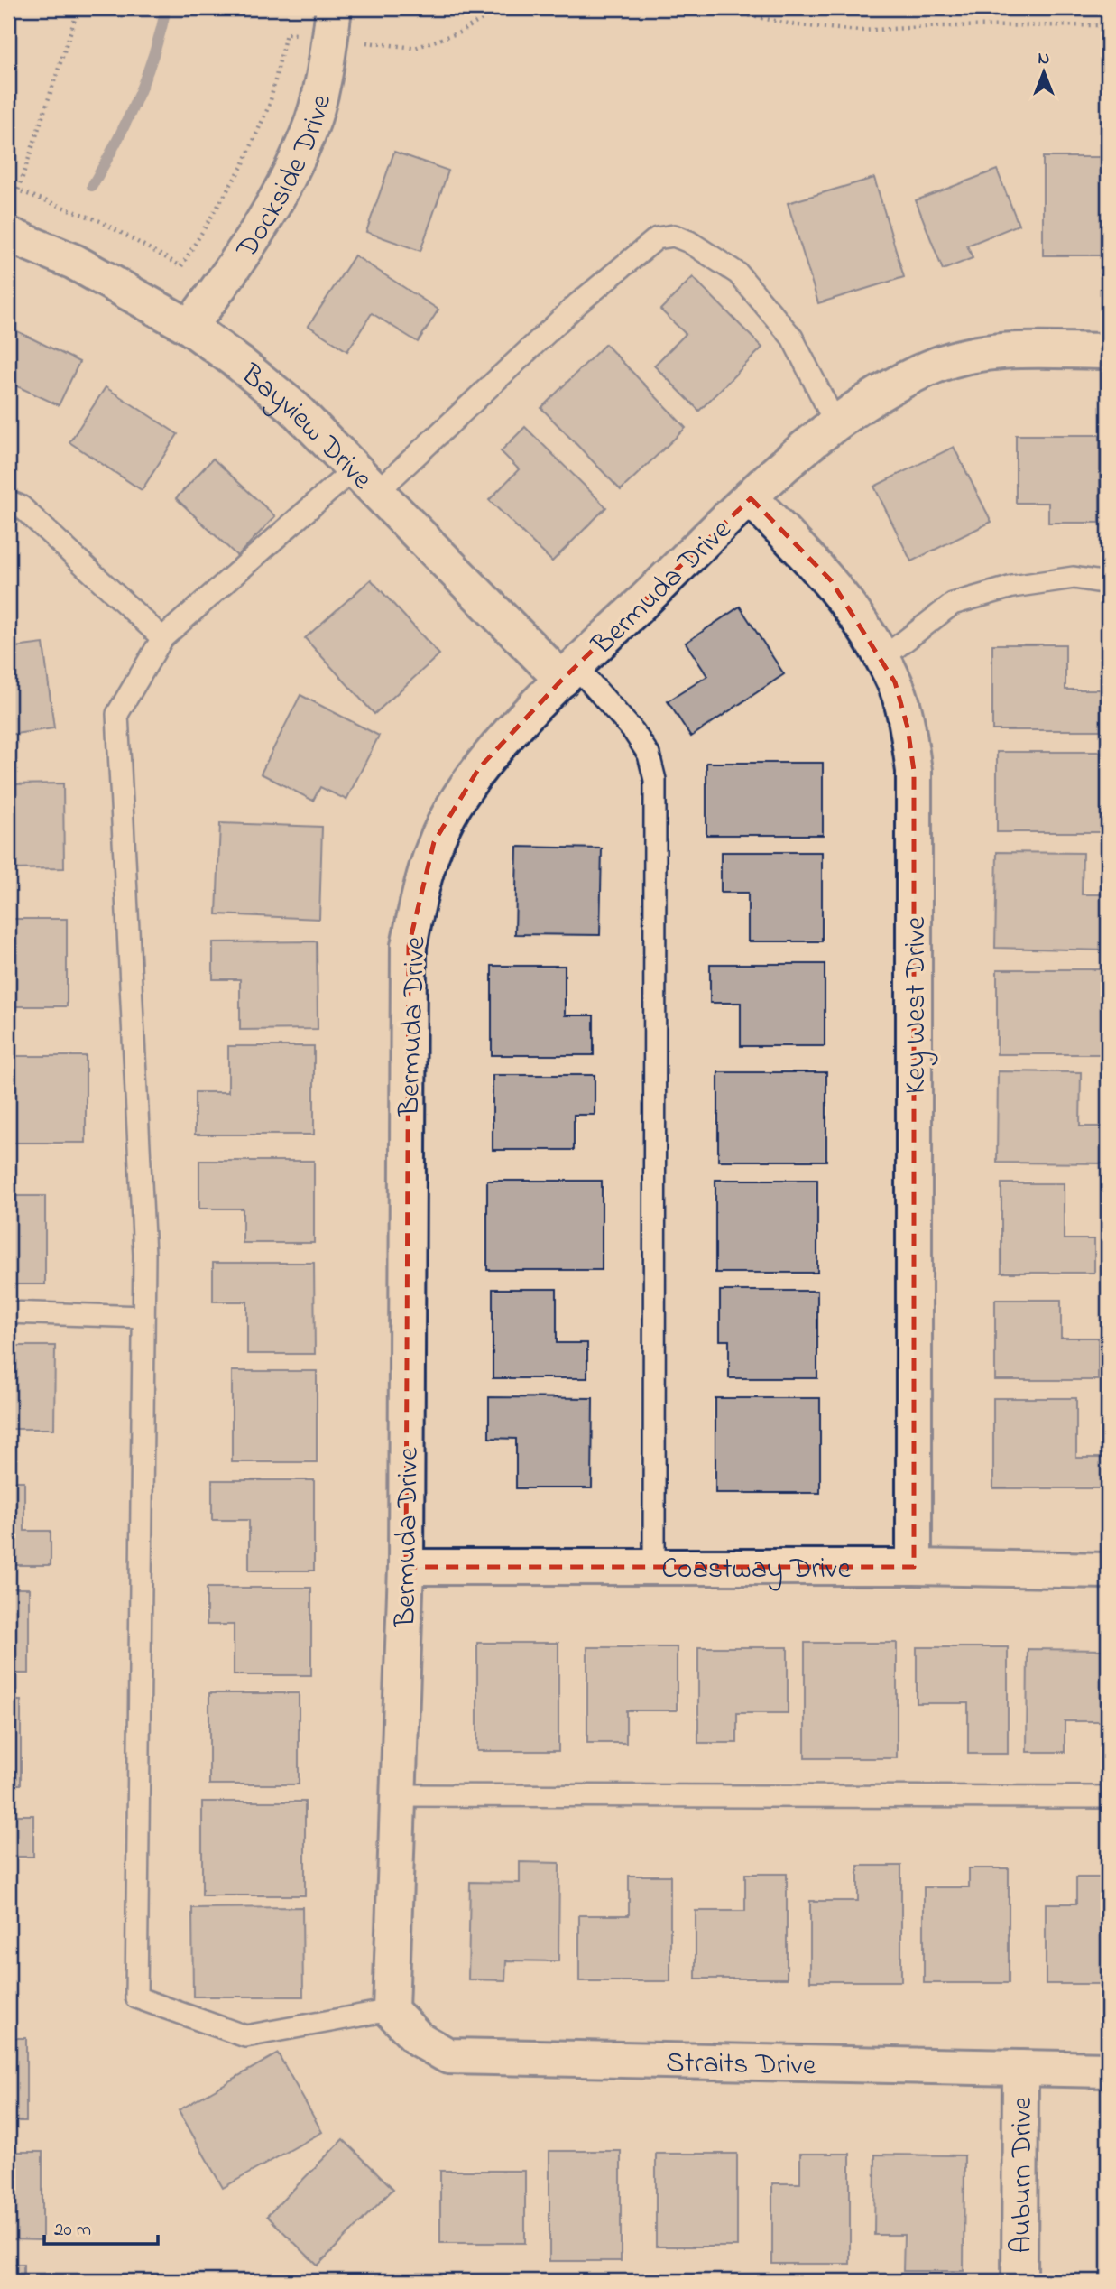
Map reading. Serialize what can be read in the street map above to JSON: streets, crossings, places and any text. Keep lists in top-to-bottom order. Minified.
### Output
{"streets":{"street":["Dockside Drive","Bayview Drive","Bermuda Drive","Key West Drive","Coastway Drive","Straits Drive","Auburn Drive"]},"crossings":[["Dockside Drive","Bayview Drive"],["Bayview Drive","Bermuda Drive"],["Bermuda Drive","Key West Drive"],["Bermuda Drive","Coastway Drive"],["Bermuda Drive","Straits Drive"],["Key West Drive","Coastway Drive"],["Straits Drive","Auburn Drive"]],"scale_bar":"20 m","north":"top"}
